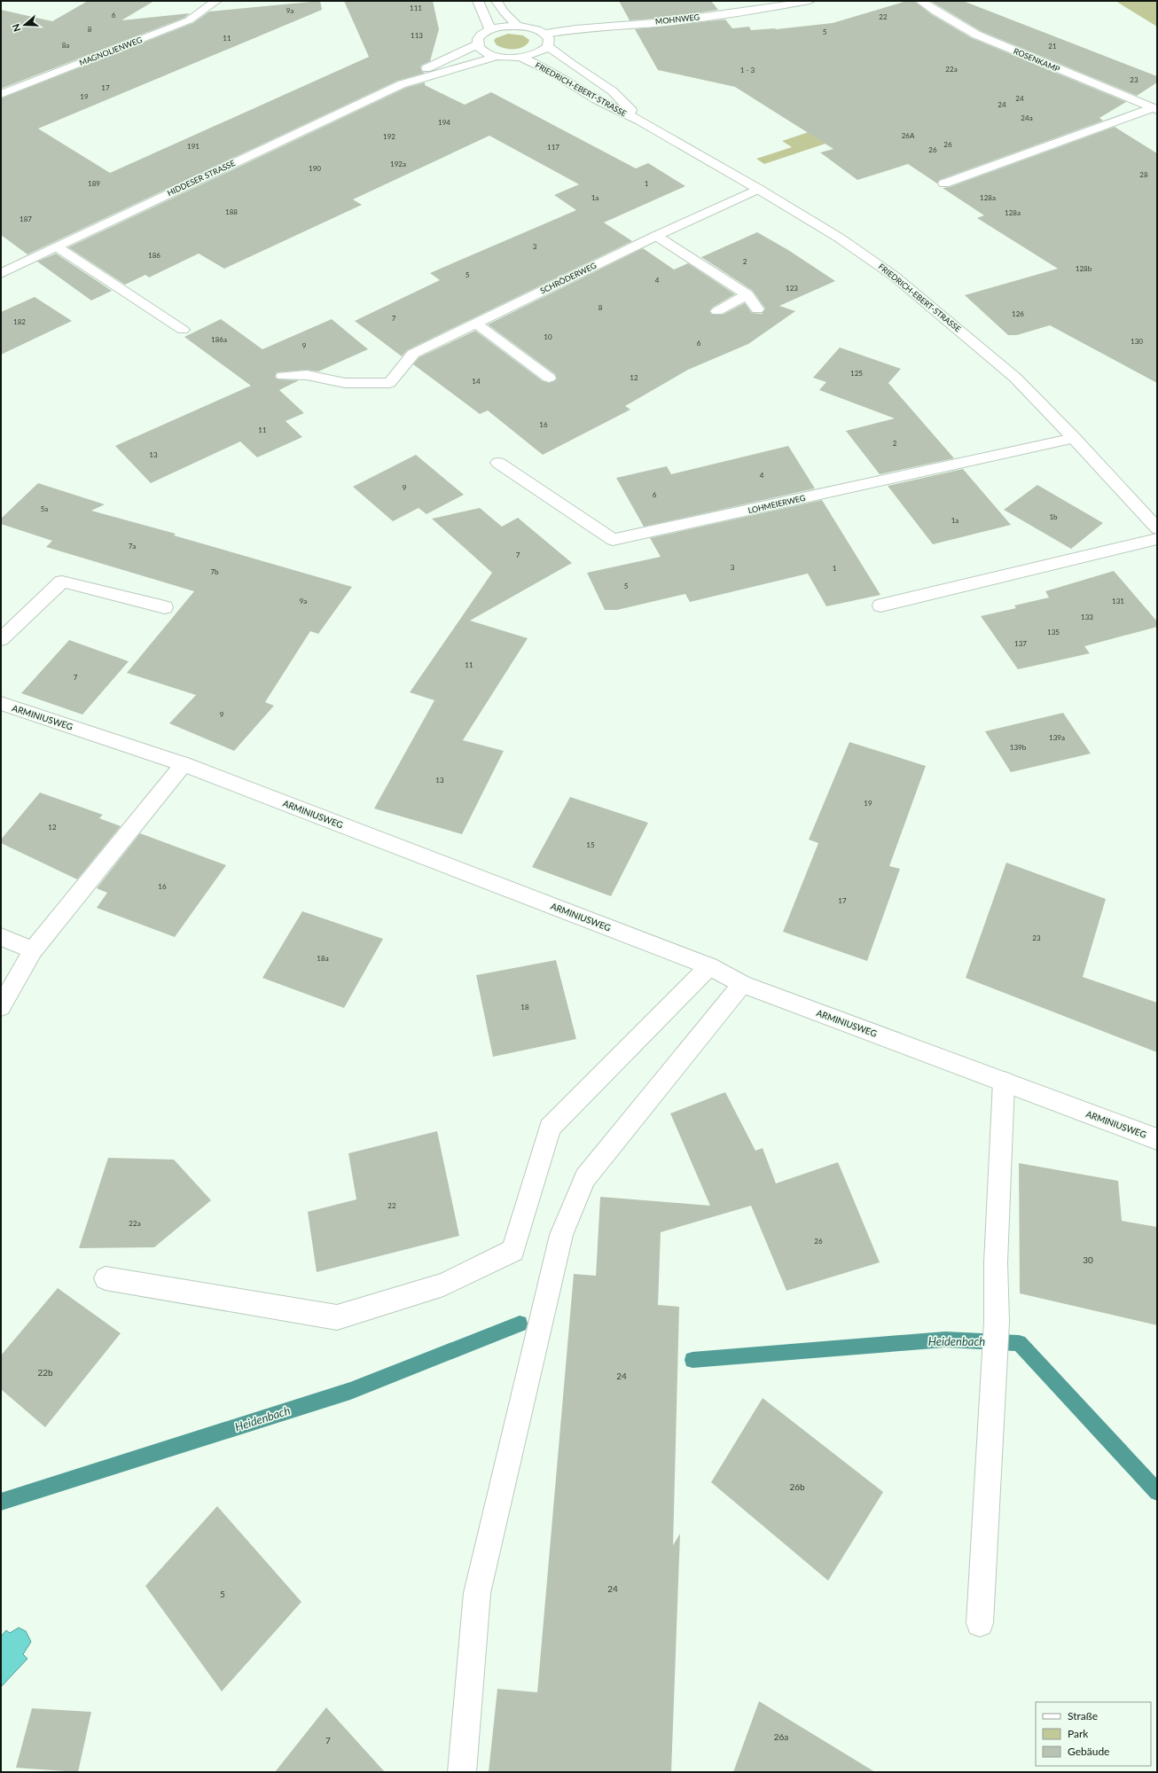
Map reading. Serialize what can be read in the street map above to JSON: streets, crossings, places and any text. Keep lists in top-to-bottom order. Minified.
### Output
{"streets":{"street":["MOHNWEG","MAGNOLIENWEG","ROSENKAMP","FRIEDRICH-EBERT-STRASSE","HIDDESER STRASSE","SCHRÖDERWEG","LOHMEIERWEG","ARMINIUSWEG"]},"crossings":[["FRIEDRICH-EBERT-STRASSE","SCHRÖDERWEG"],["FRIEDRICH-EBERT-STRASSE","LOHMEIERWEG"]],"water":["Heidenbach"],"house_numbers":["111","9a","6","22","8","5","113","11","8a","21","22a","1 - 3","23","17","19","24","24","24a","194","26A","192","26","191","117","26","192a","190","28","189","1","1a","128a","188","128a","187","3","186","2","128b","5","4","123","8","126","7","182","10","186a","130","6","9","125","12","14","16","11","2","13","4","9","6","5a","1b","1a","7a","7","3","1","7b","5","9a","131","133","135","137","11","7","9","139a","139b","13","19","12","15","16","17","23","18a","18","22","22a","26","30","22b","24","26b","24","5","26a","7"],"legend":["Straße","Park","Gebäude"],"north":"left"}
